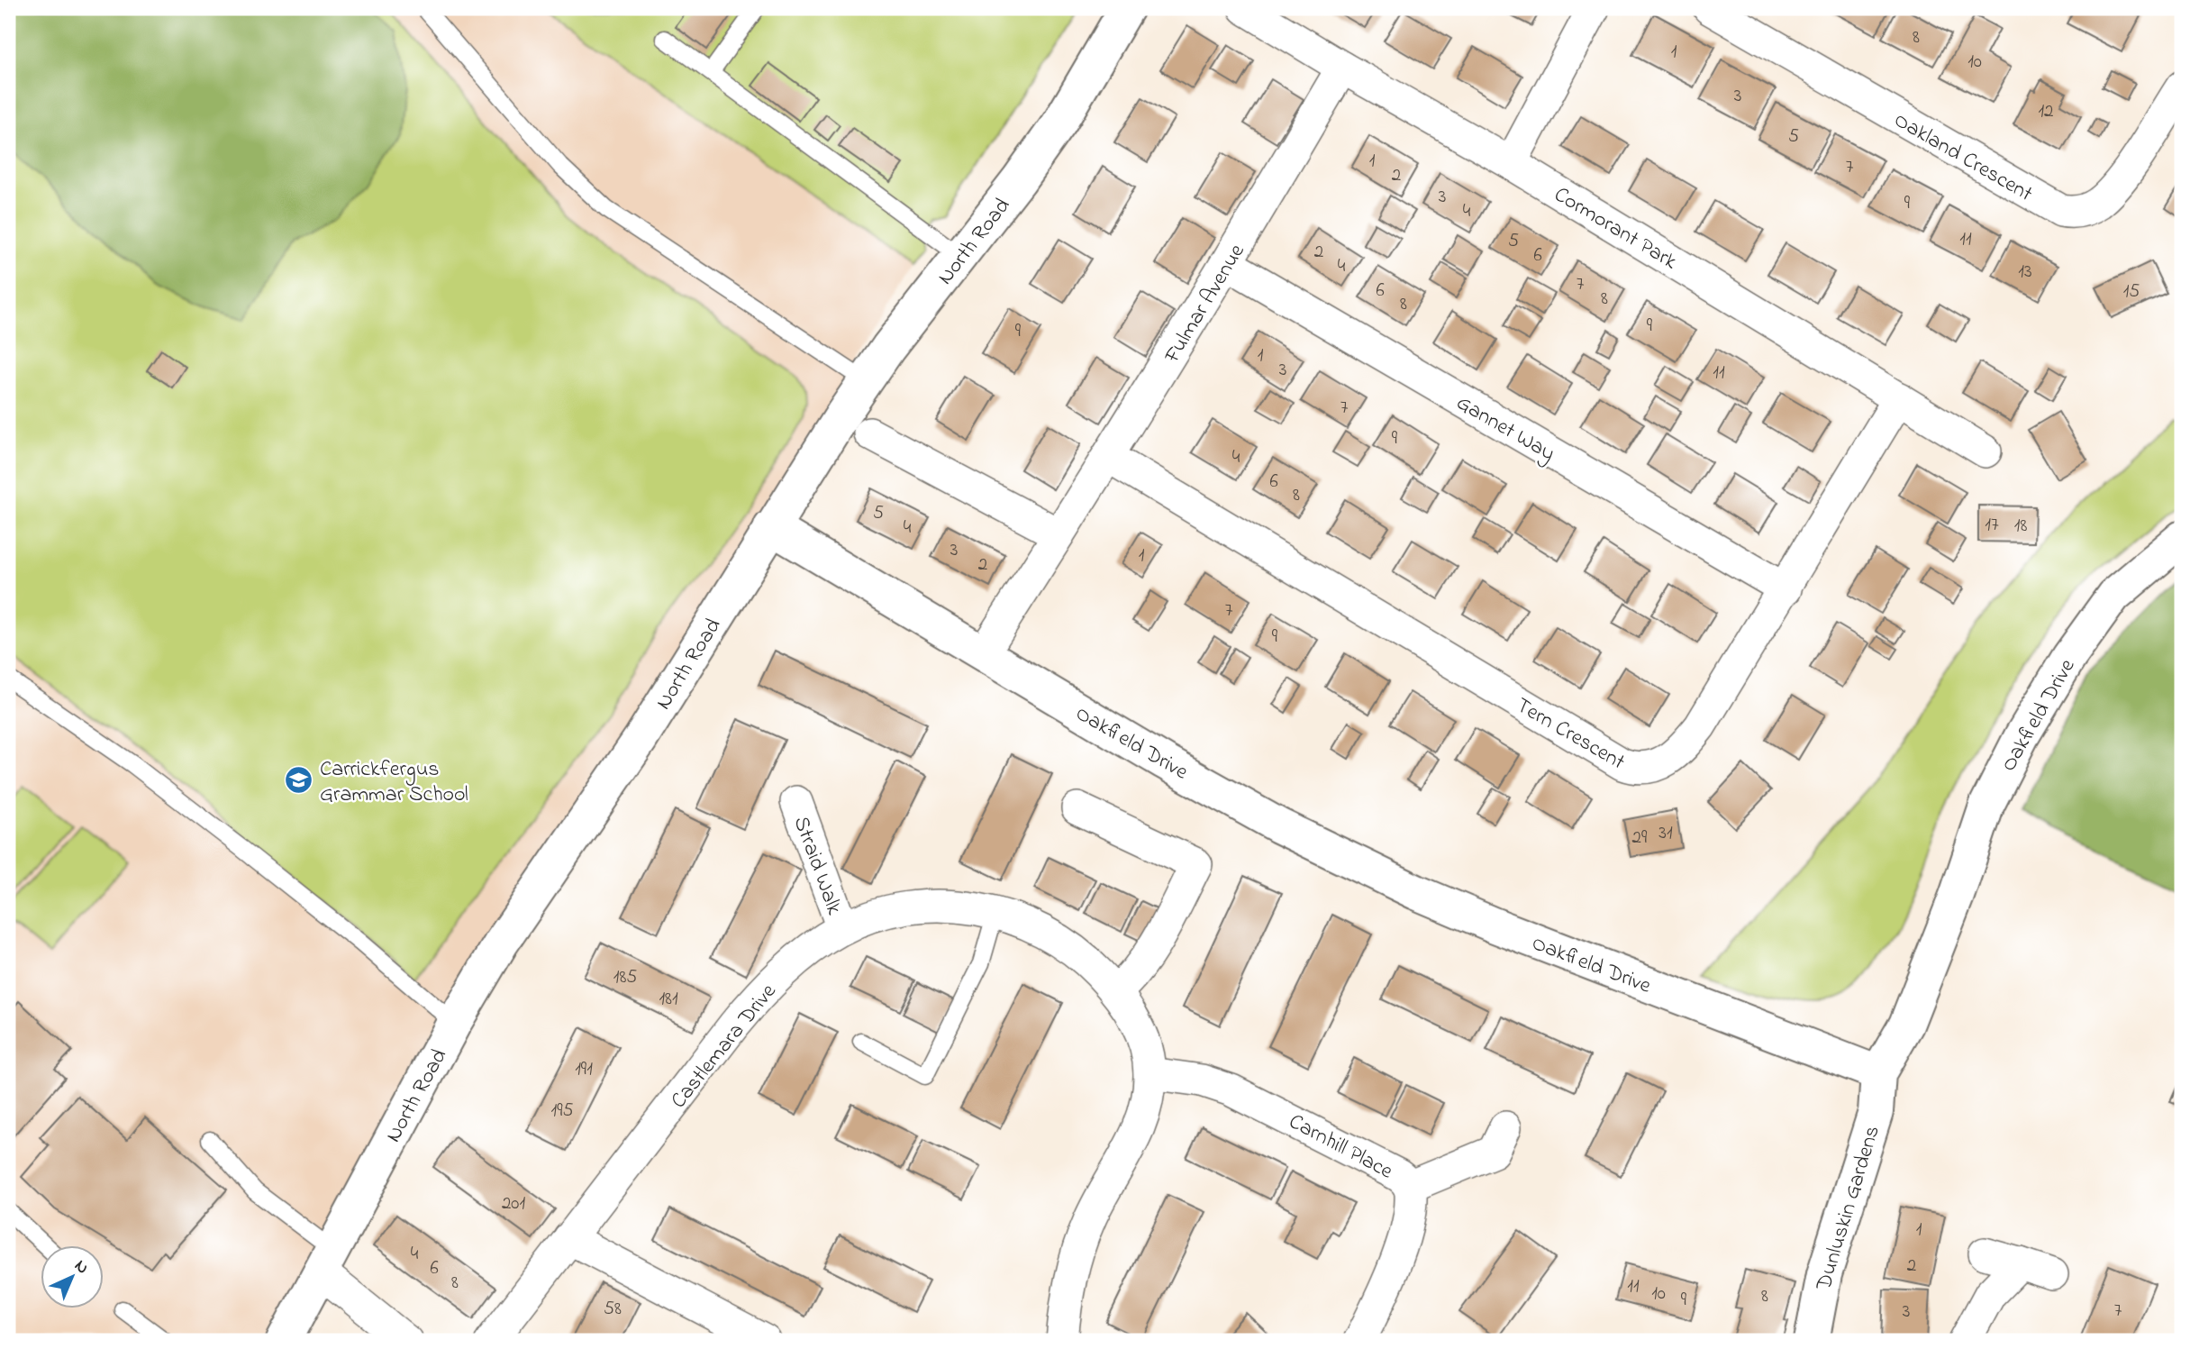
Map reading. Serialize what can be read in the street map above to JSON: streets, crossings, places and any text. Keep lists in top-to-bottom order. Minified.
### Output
{"streets":{"street":["Oakland Crescent","Cormorant Park","North Road","Fulmar Avenue","Gannet Way","Oakfield Drive","Tern Crescent","Straid Walk","Castlemara Drive","Carnhill Place","Dunluskin Gardens"]},"crossings":[["Cormorant Park","Fulmar Avenue"],["Cormorant Park","Tern Crescent"],["North Road","Oakfield Drive"],["Fulmar Avenue","Gannet Way"],["Fulmar Avenue","Oakfield Drive"],["Fulmar Avenue","Tern Crescent"],["Gannet Way","Tern Crescent"],["Oakfield Drive","Dunluskin Gardens"],["Straid Walk","Castlemara Drive"],["Castlemara Drive","Carnhill Place"]],"places":{"school or university":["Carrickfergus Grammar School"]},"house_numbers":["8","1","10","3","12","5","1","7","2","3","9","4","11","5","2","6","4","13","7","6","15","8","8","9","9","1","3","11","7","9","4","6","8","5","17","18","4","3","1","2","7","9","31","29","185","181","191","195","201","1","4","2","6","8","11","10","8","9","58","7","3"],"north":"top right"}
